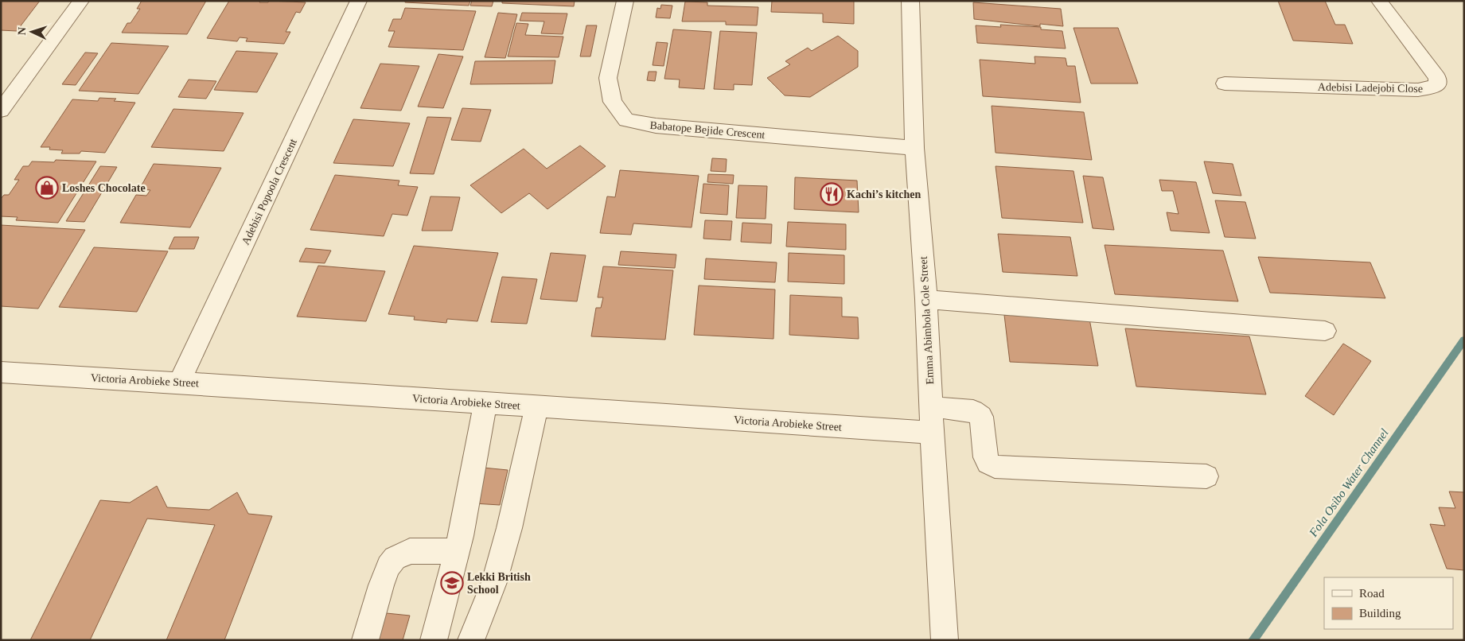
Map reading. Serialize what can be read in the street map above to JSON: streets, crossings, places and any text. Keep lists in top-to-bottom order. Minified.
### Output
{"streets":{"street":["Adebisi Ladejobi Close","Babatope Bejide Crescent","Adebisi Popoola Crescent","Emma Abimbola Cole Street","Victoria Arobieke Street"]},"crossings":[["Babatope Bejide Crescent","Emma Abimbola Cole Street"],["Adebisi Popoola Crescent","Victoria Arobieke Street"],["Emma Abimbola Cole Street","Victoria Arobieke Street"]],"water":["Fola Osibo Water Channel"],"places":{"shop":["Loshes Chocolate"],"restaurant":["Kachi’s kitchen"],"school or university":["Lekki British School"]},"legend":["Road","Building"],"north":"left"}
